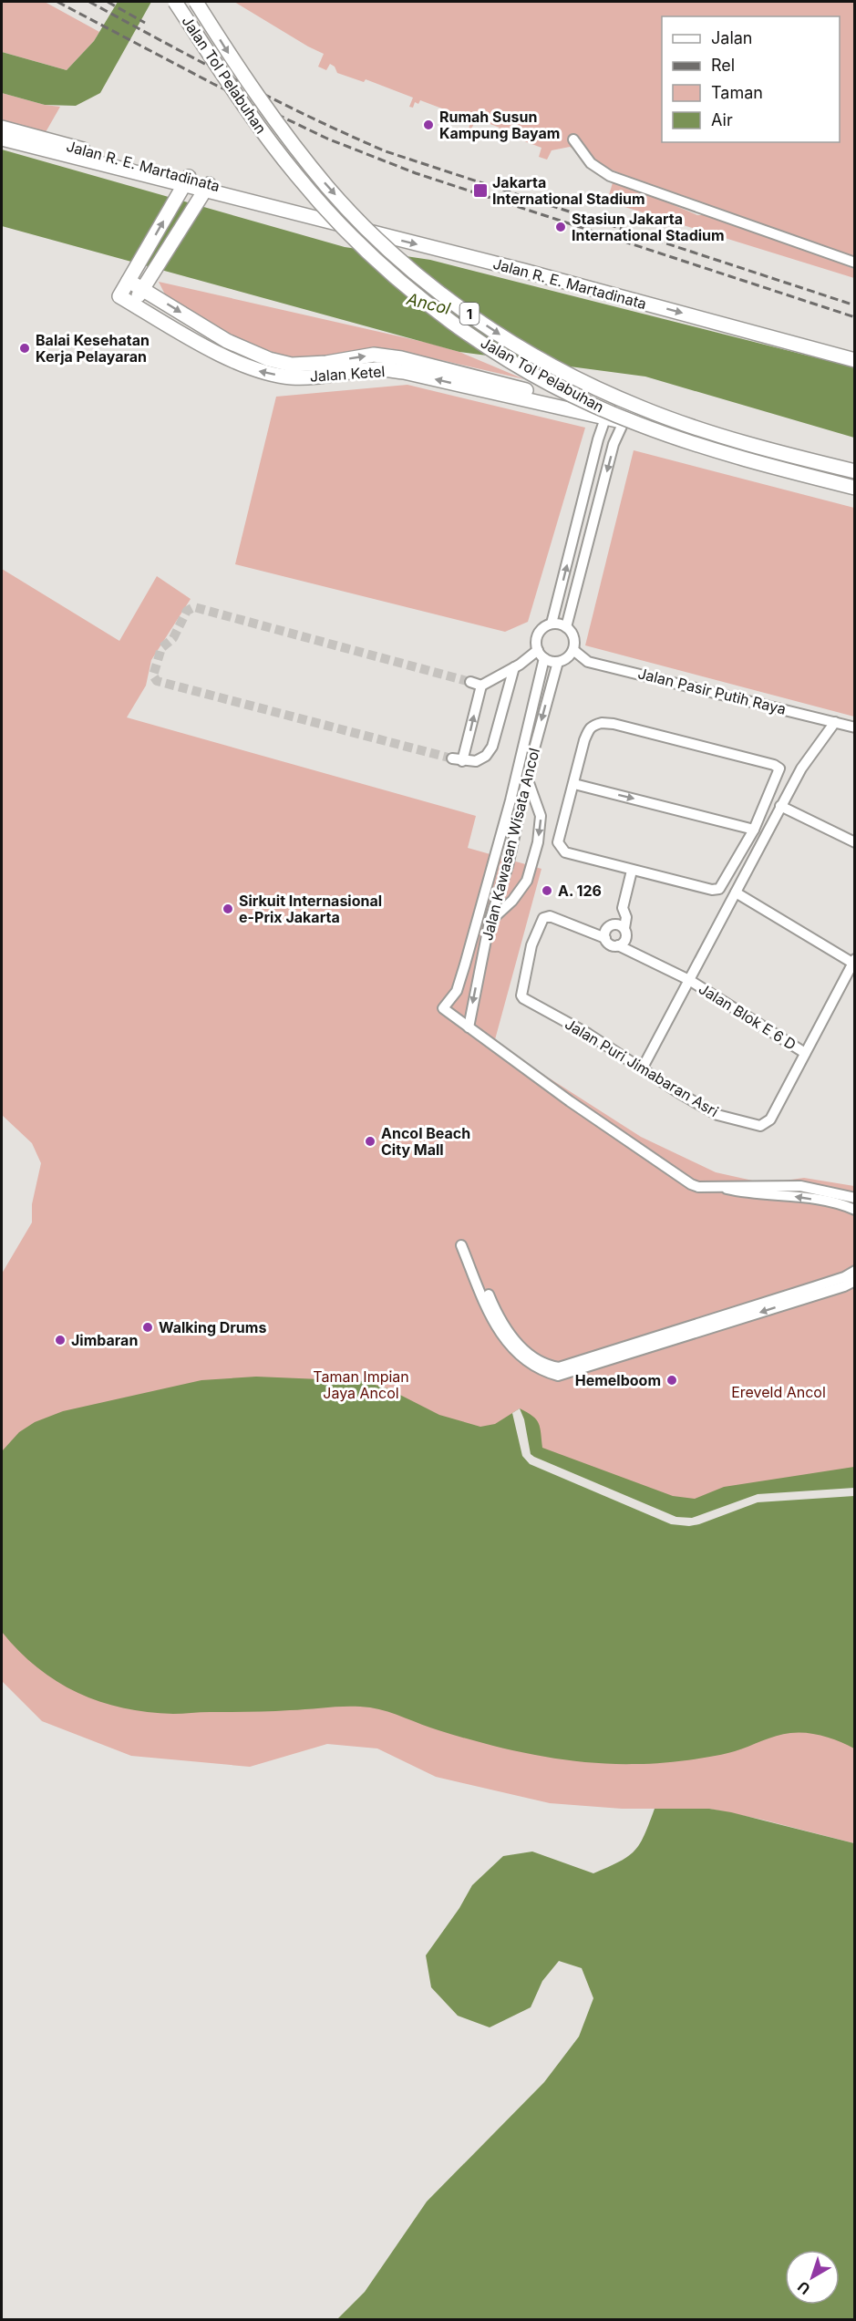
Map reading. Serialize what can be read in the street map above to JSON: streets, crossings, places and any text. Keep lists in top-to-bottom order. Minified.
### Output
{"streets":{"highway":["Jalan Tol Pelabuhan","Jalan R. E. Martadinata","1","Jalan Ketel"],"street":["Jalan Pasir Putih Raya","Jalan Kawasan Wisata Ancol","Jalan Blok E 6 D","Jalan Puri Jimabaran Asri"]},"crossings":[["Jalan Pasir Putih Raya","Jalan Kawasan Wisata Ancol"],["Jalan Blok E 6 D","Jalan Puri Jimabaran Asri"]],"water":["Ancol"],"parks":["Taman Impian Jaya Ancol","Ereveld Ancol"],"places":{"other":["Rumah Susun Kampung Bayam","Stasiun Jakarta International Stadium","Balai Kesehatan Kerja Pelayaran","A. 126","Sirkuit Internasional e-Prix Jakarta","Ancol Beach City Mall","Walking Drums","Jimbaran","Hemelboom"],"transit":["Jakarta International Stadium"]},"legend":["Jalan","Rel","Taman","Air"],"north":"bottom left"}
